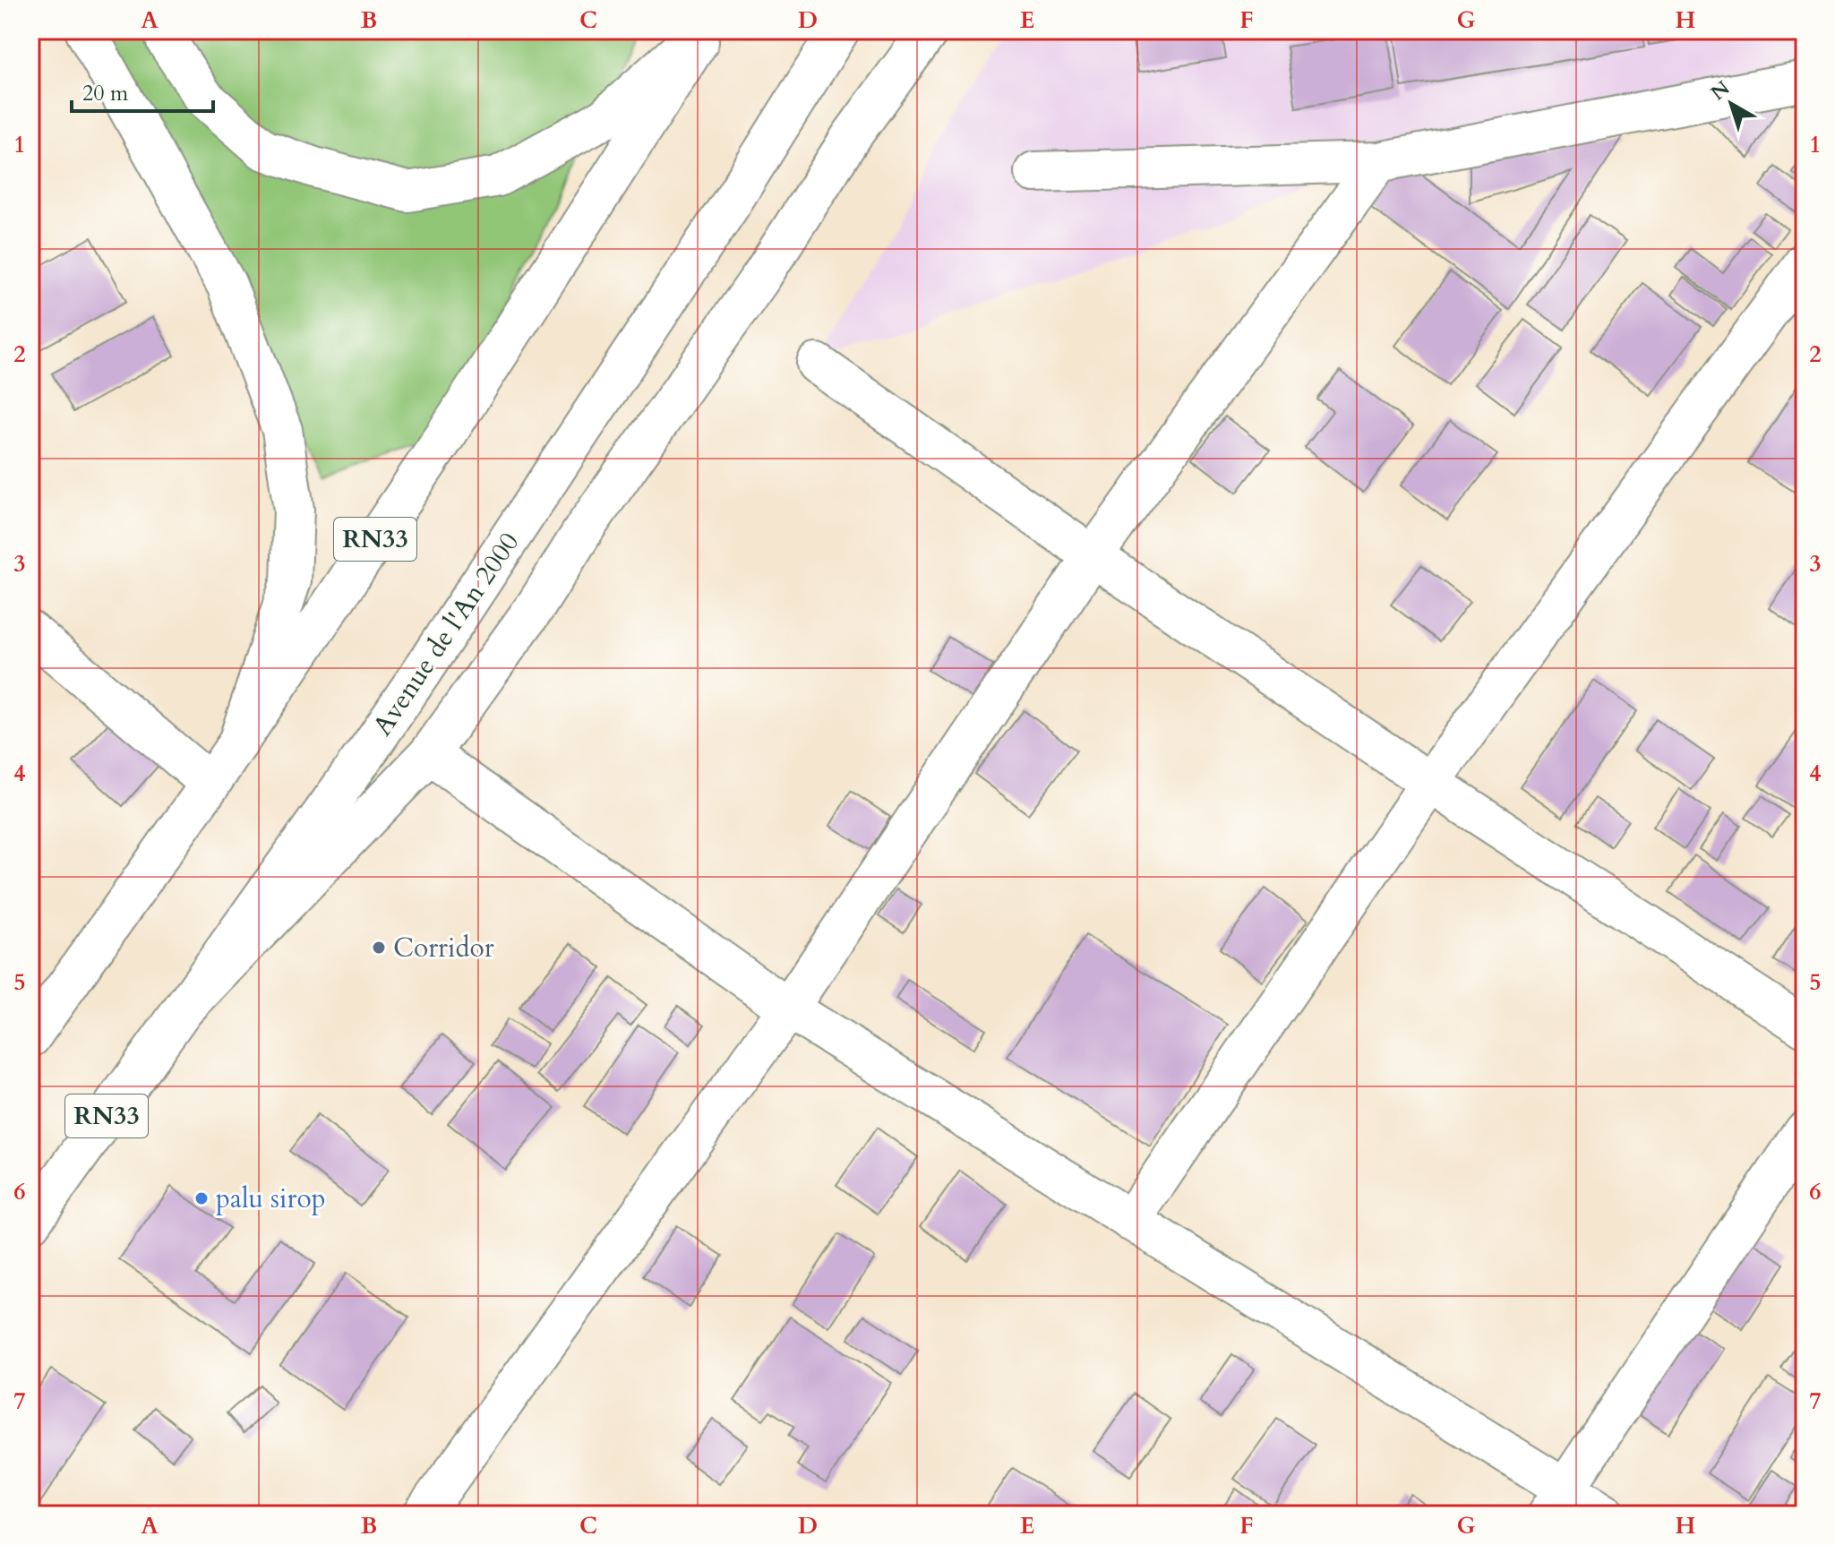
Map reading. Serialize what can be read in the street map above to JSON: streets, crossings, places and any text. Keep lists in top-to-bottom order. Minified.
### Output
{"streets":{"main road":["RN33","Avenue de l'An 2000"]},"places":["Corridor","palu sirop"],"scale_bar":"20 m","north":"top left","grid":{"columns":["A","B","C","D","E","F","G","H"],"rows":["1","2","3","4","5","6","7"]}}
